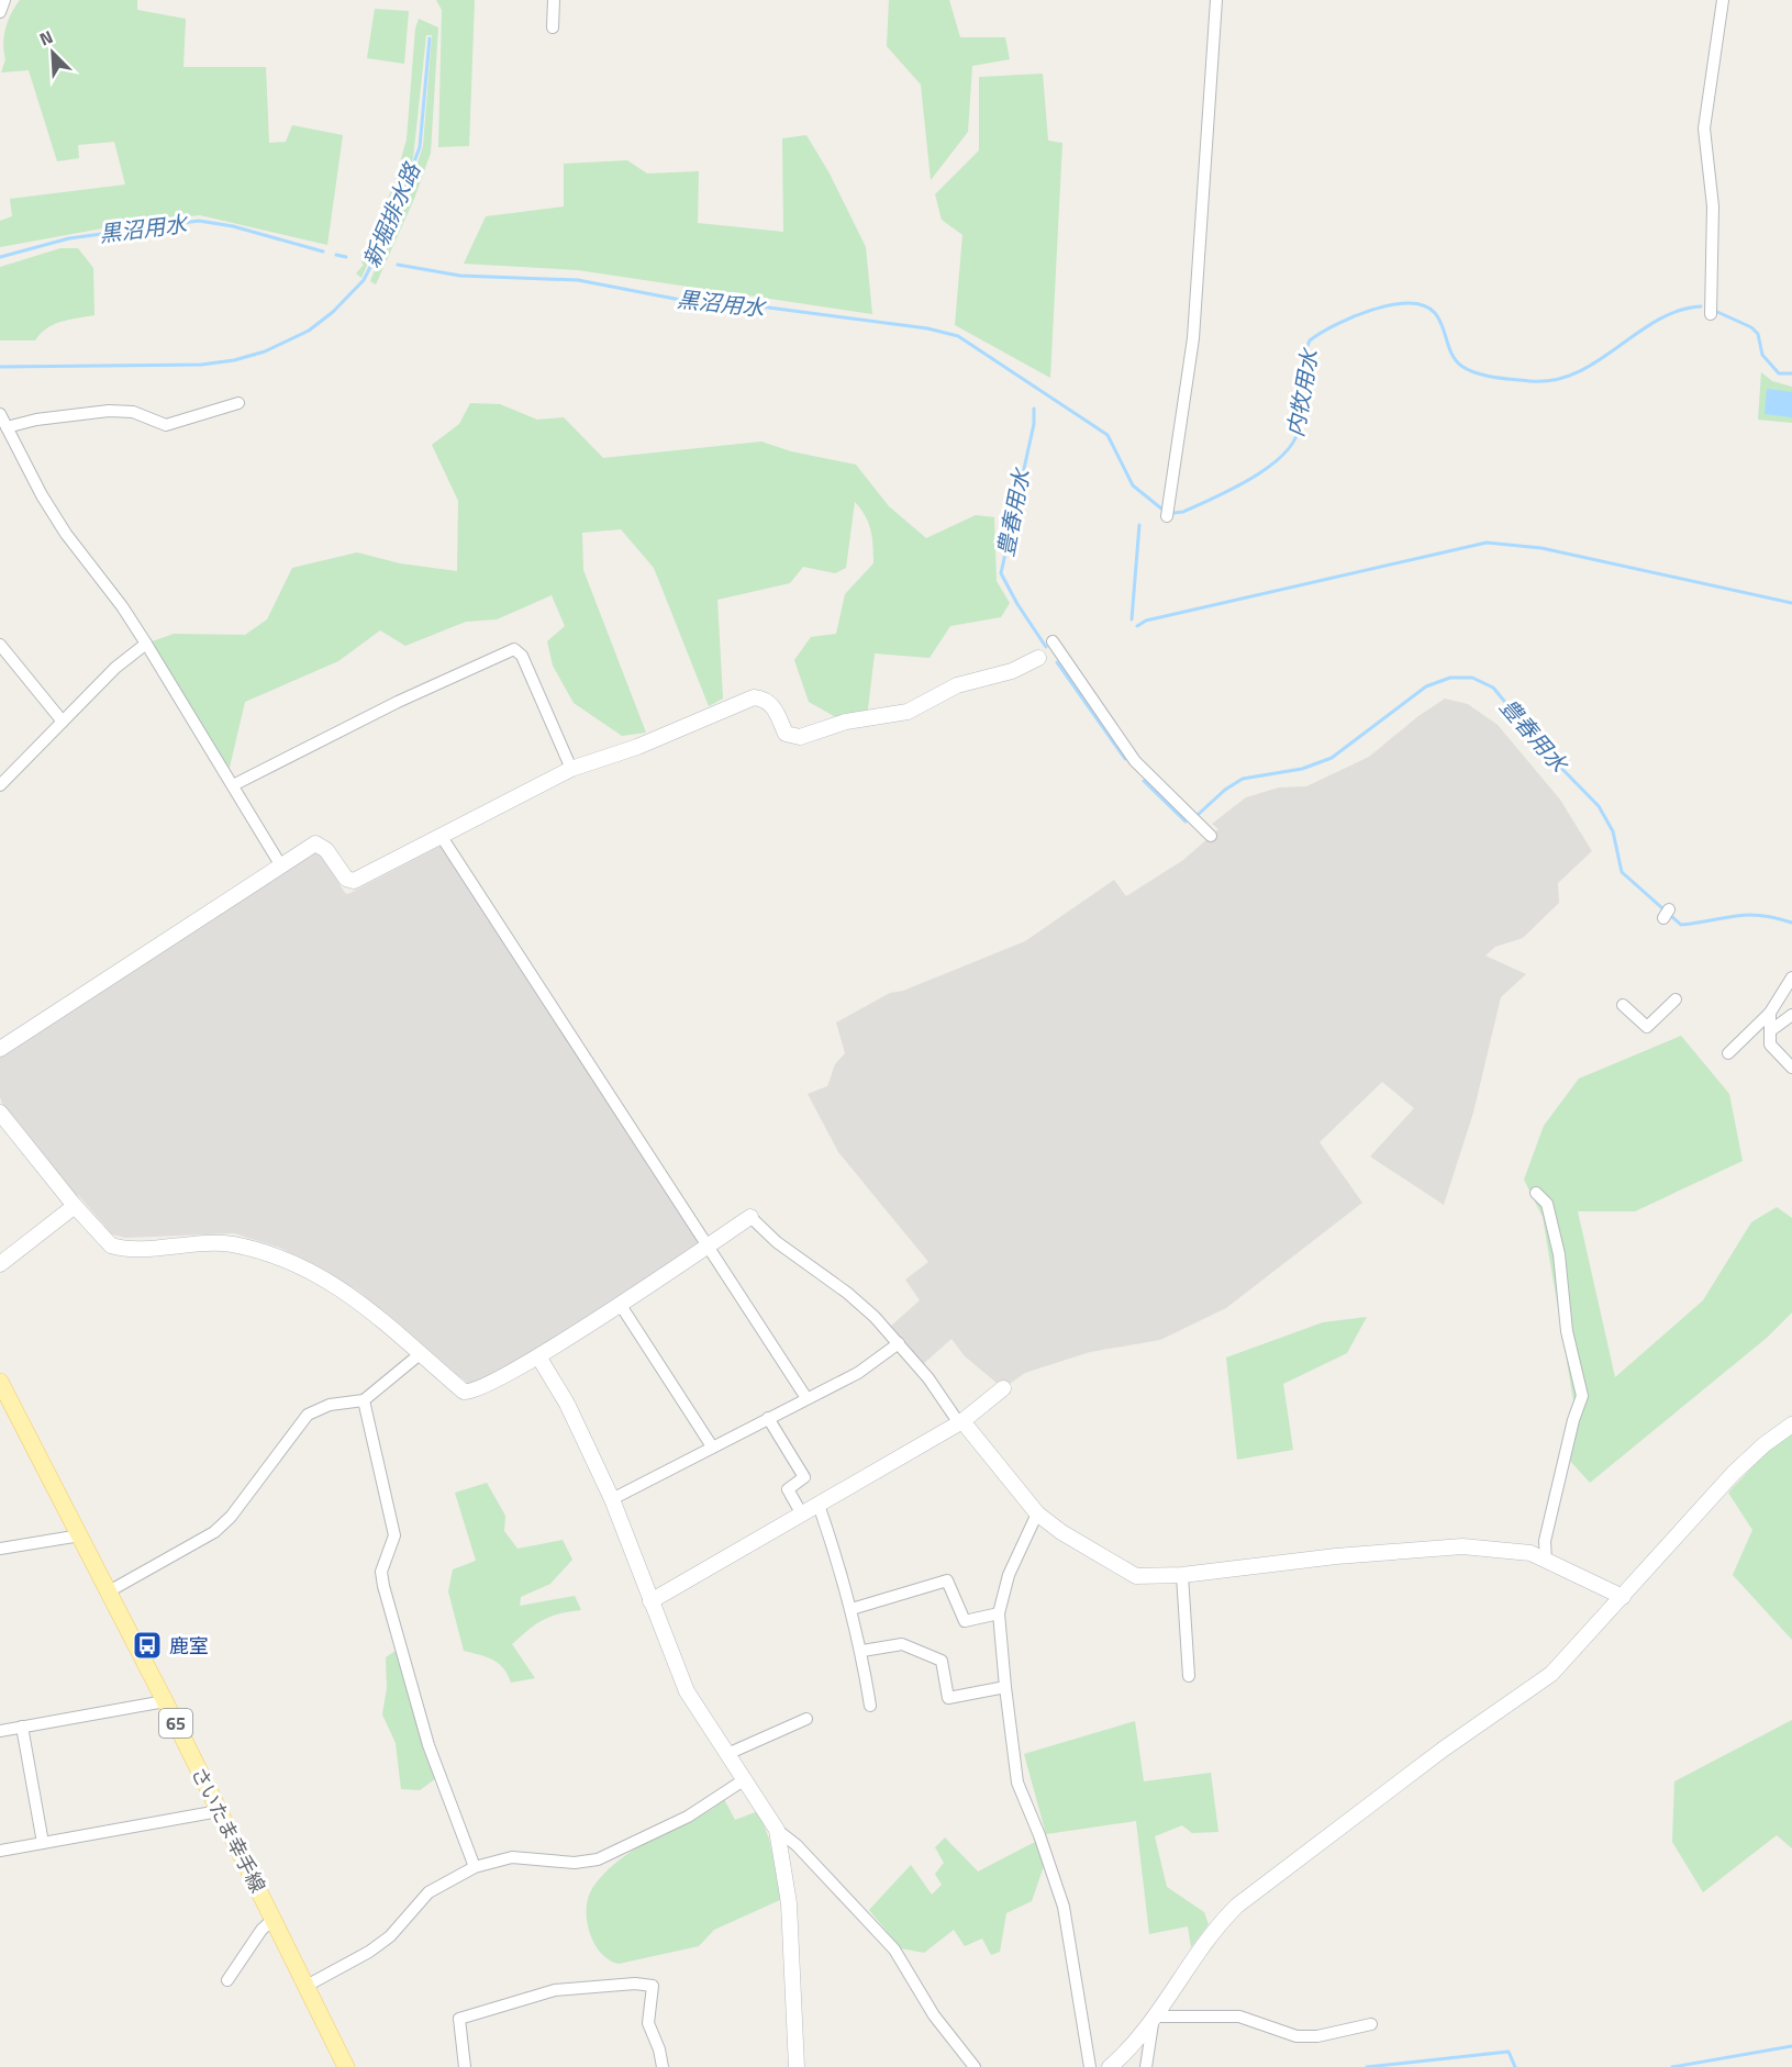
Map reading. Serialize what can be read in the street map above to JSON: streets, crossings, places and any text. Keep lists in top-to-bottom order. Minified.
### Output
{"streets":{"main road":["65","さいたま幸手線"]},"water":["新堀排水路","黒沼用水","内牧用水","豊春用水"],"places":{"bus stop":["鹿室"]},"north":"top left"}
